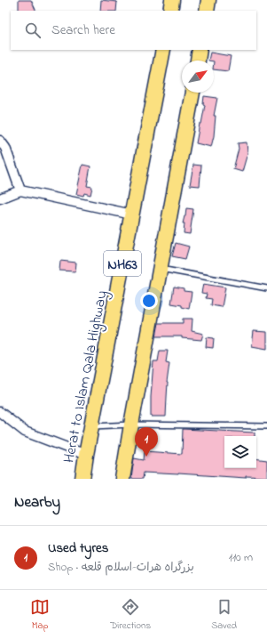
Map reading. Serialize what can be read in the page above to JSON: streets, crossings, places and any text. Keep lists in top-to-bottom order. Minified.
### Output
{"streets":{"highway":["NH63","Herat to Islam Qala Highway"]},"north":"top right","page":{"search":"Search here","pins":"1","heading":"Nearby","list":[{"mark":"1","name":"Used tyres","note":"Shop · بزرگراه هرات-اسلام قلعه","value":"110 m"}],"nav":["Map","Directions","Saved"]}}
